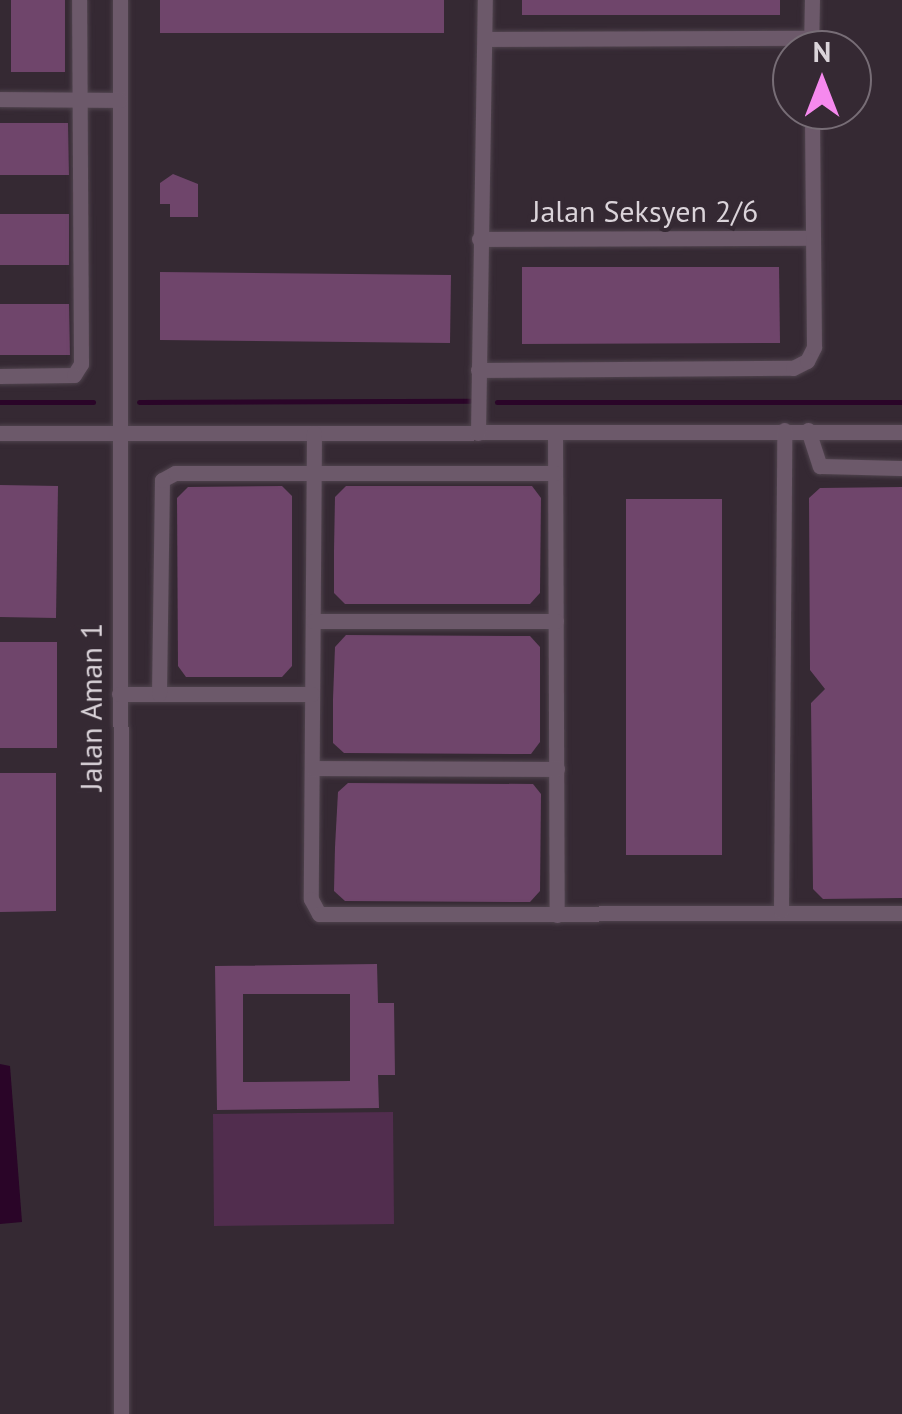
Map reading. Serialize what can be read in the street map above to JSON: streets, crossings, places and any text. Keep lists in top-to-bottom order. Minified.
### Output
{"streets":{"street":["Jalan Seksyen 2/6","Jalan Aman 1"]},"north":"top"}
